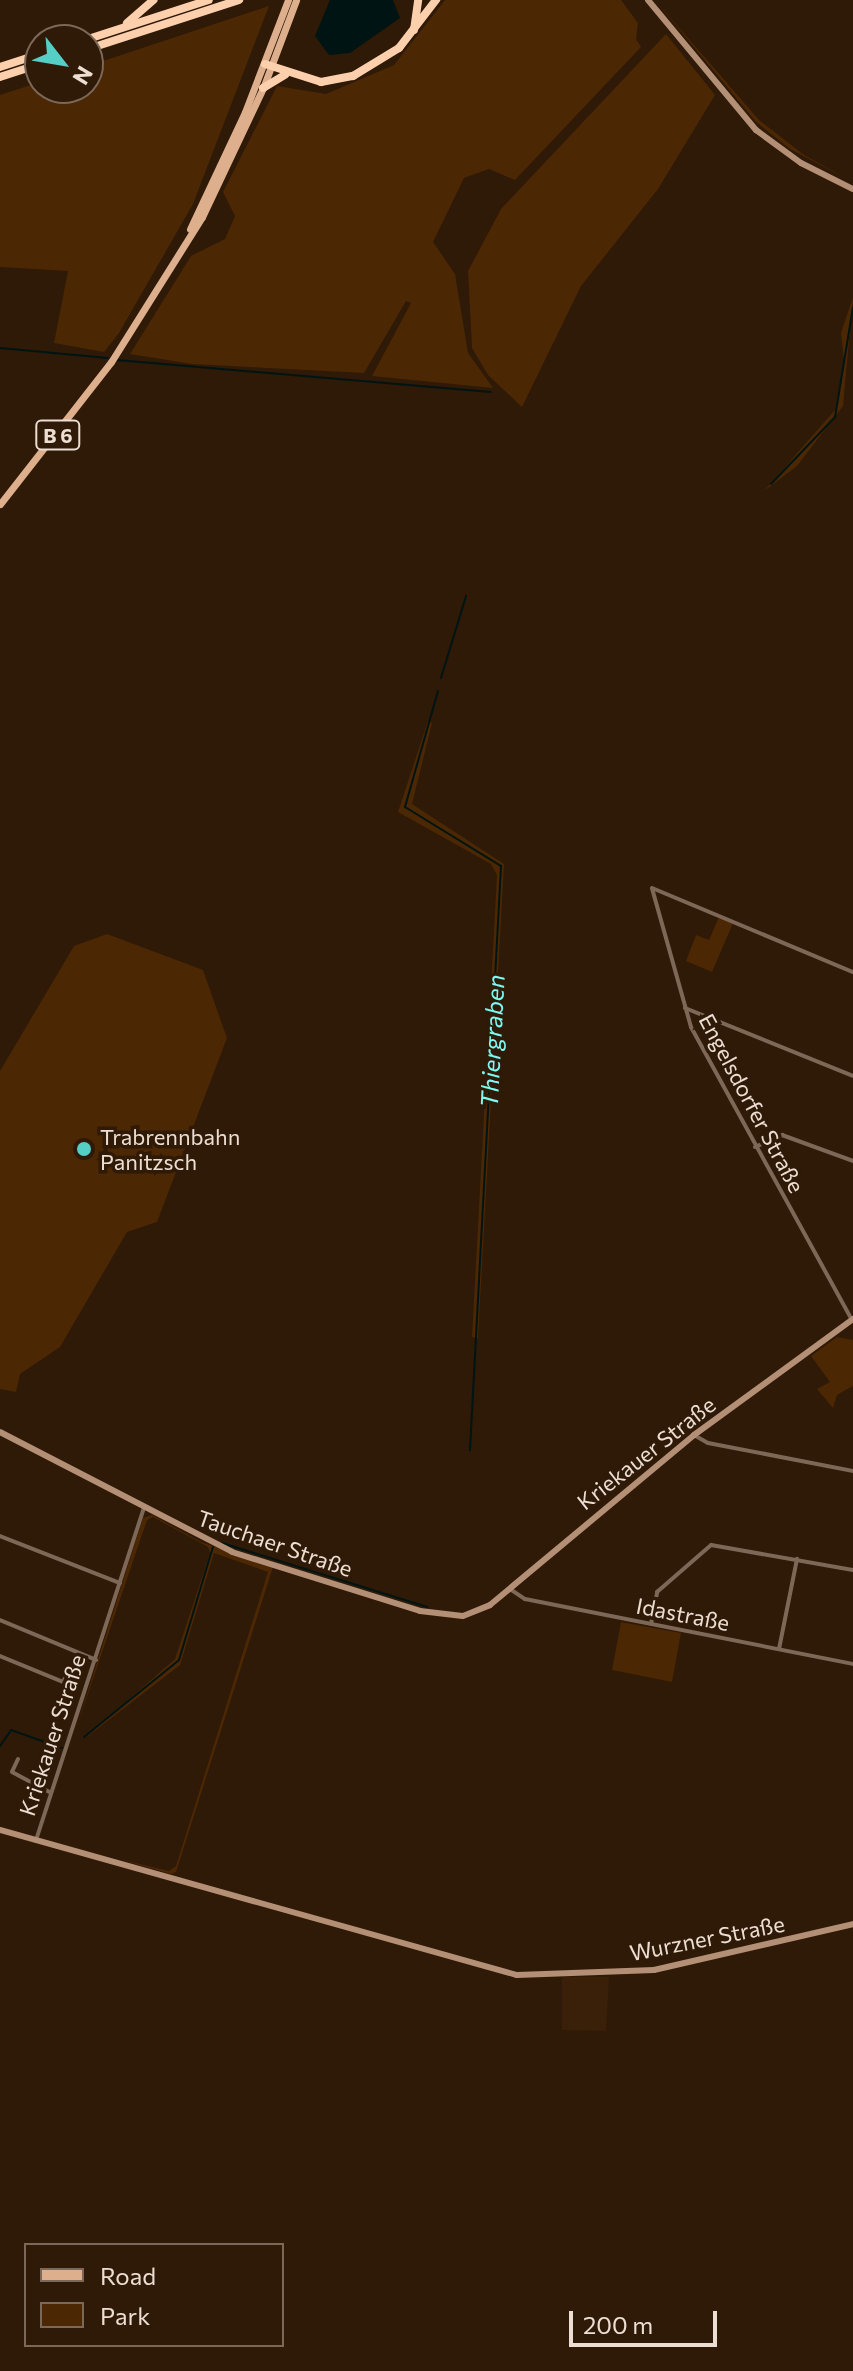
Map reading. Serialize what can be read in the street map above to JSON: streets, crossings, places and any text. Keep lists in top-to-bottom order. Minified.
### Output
{"streets":{"main road":["B 6"],"street":["Engelsdorfer Straße","Kriekauer Straße","Tauchaer Straße","Idastraße","Wurzner Straße"]},"crossings":[["Engelsdorfer Straße","Kriekauer Straße"],["Kriekauer Straße","Tauchaer Straße"],["Kriekauer Straße","Idastraße"],["Kriekauer Straße","Wurzner Straße"]],"water":["Thiergraben"],"places":["Trabrennbahn Panitzsch"],"legend":["Road","Park"],"scale_bar":"200 m","north":"bottom right"}
